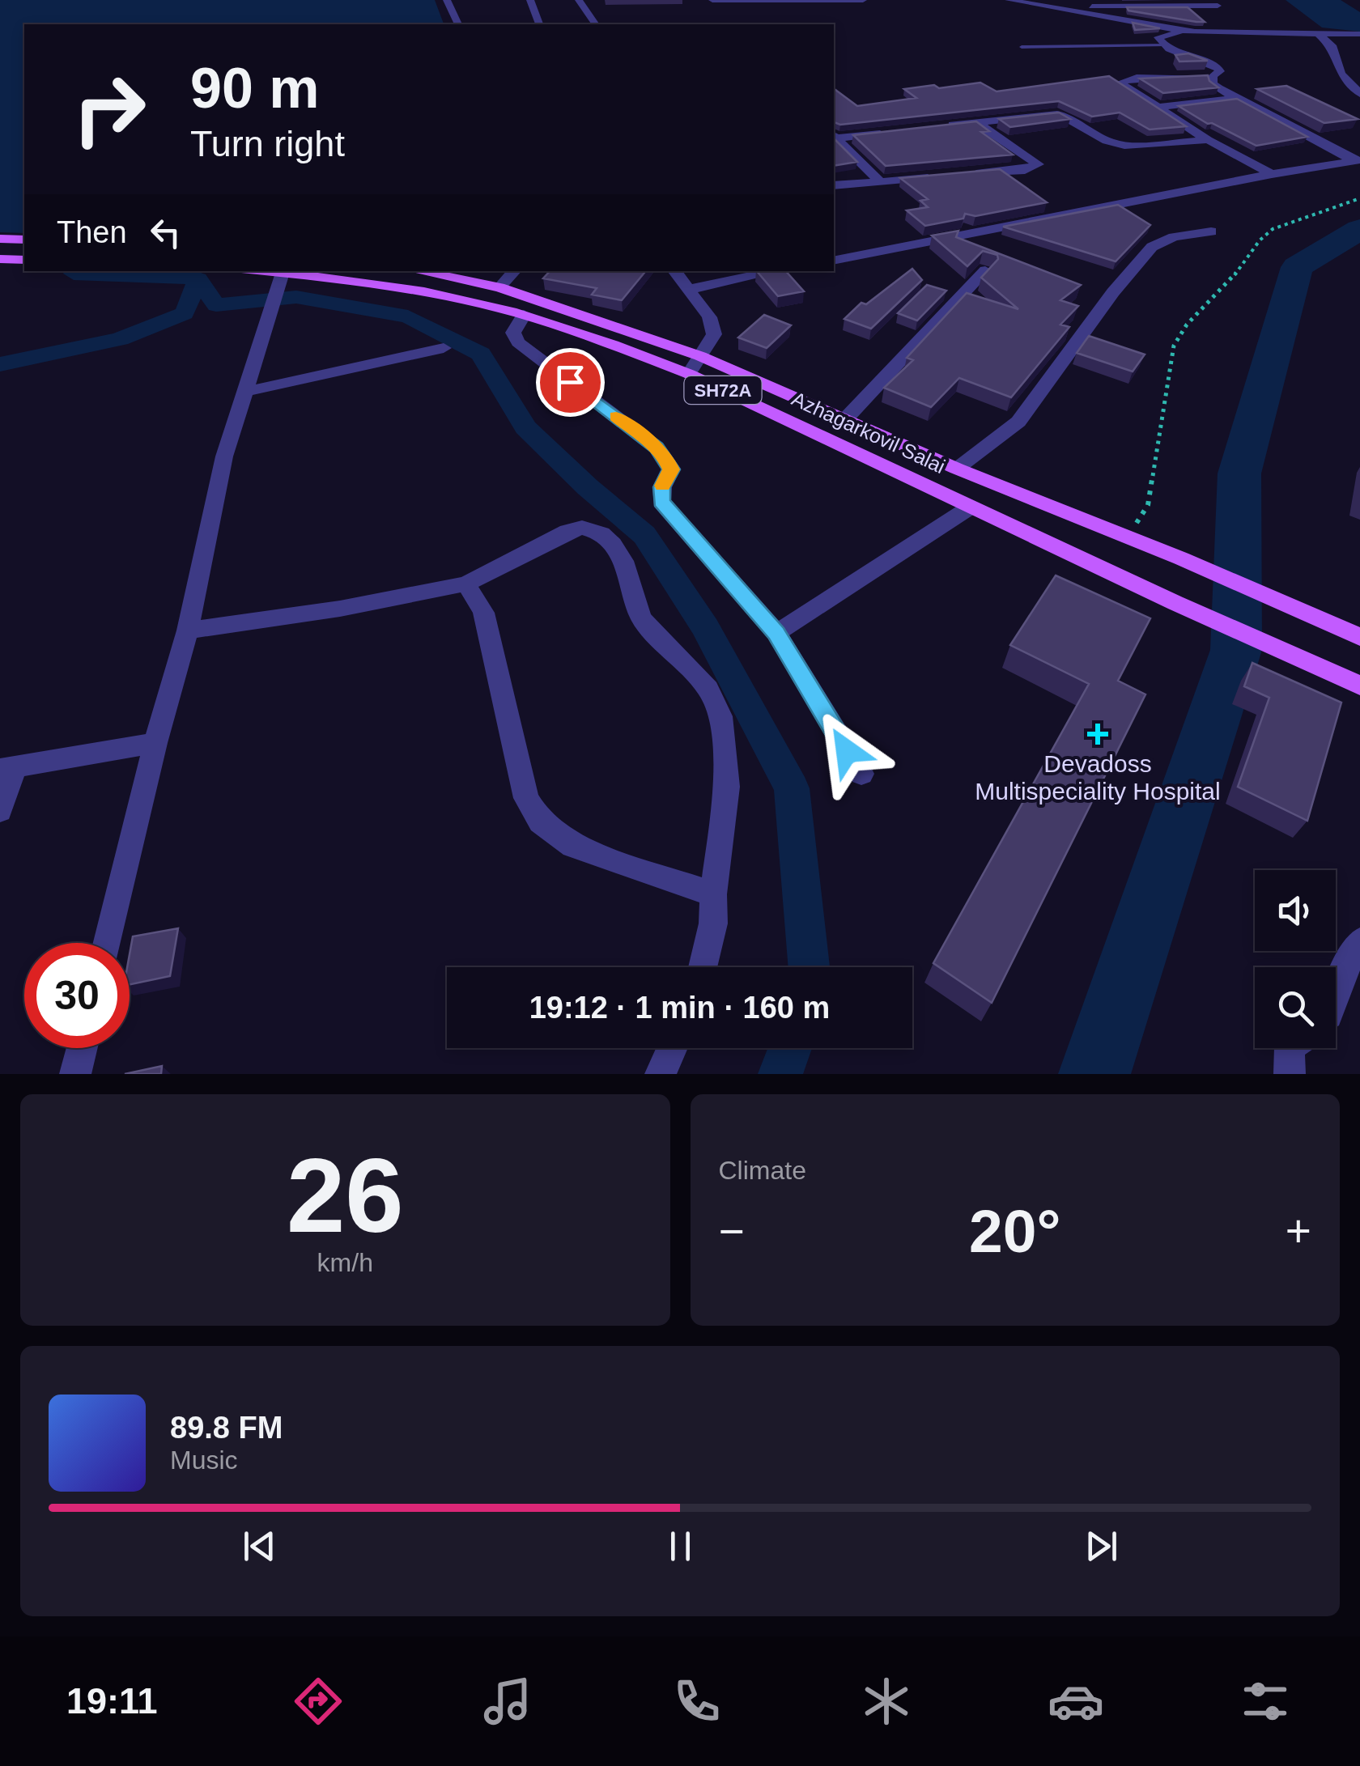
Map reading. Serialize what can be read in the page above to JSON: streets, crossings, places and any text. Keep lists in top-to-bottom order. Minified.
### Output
{"streets":{"main road":["SH72A","Azhagarkovil Salai"]},"places":{"health":["Devadoss Multispeciality Hospital"]},"page":{"turn":["90 m","Turn right"],"then":"Then","limit":"30","trip":"19:12 · 1 min · 160 m","tile":[["26","km/h"],"Climate"],"heat":["−","20°","+"],"song":["89.8 FM","Music"],"tabs":"19:11"}}
